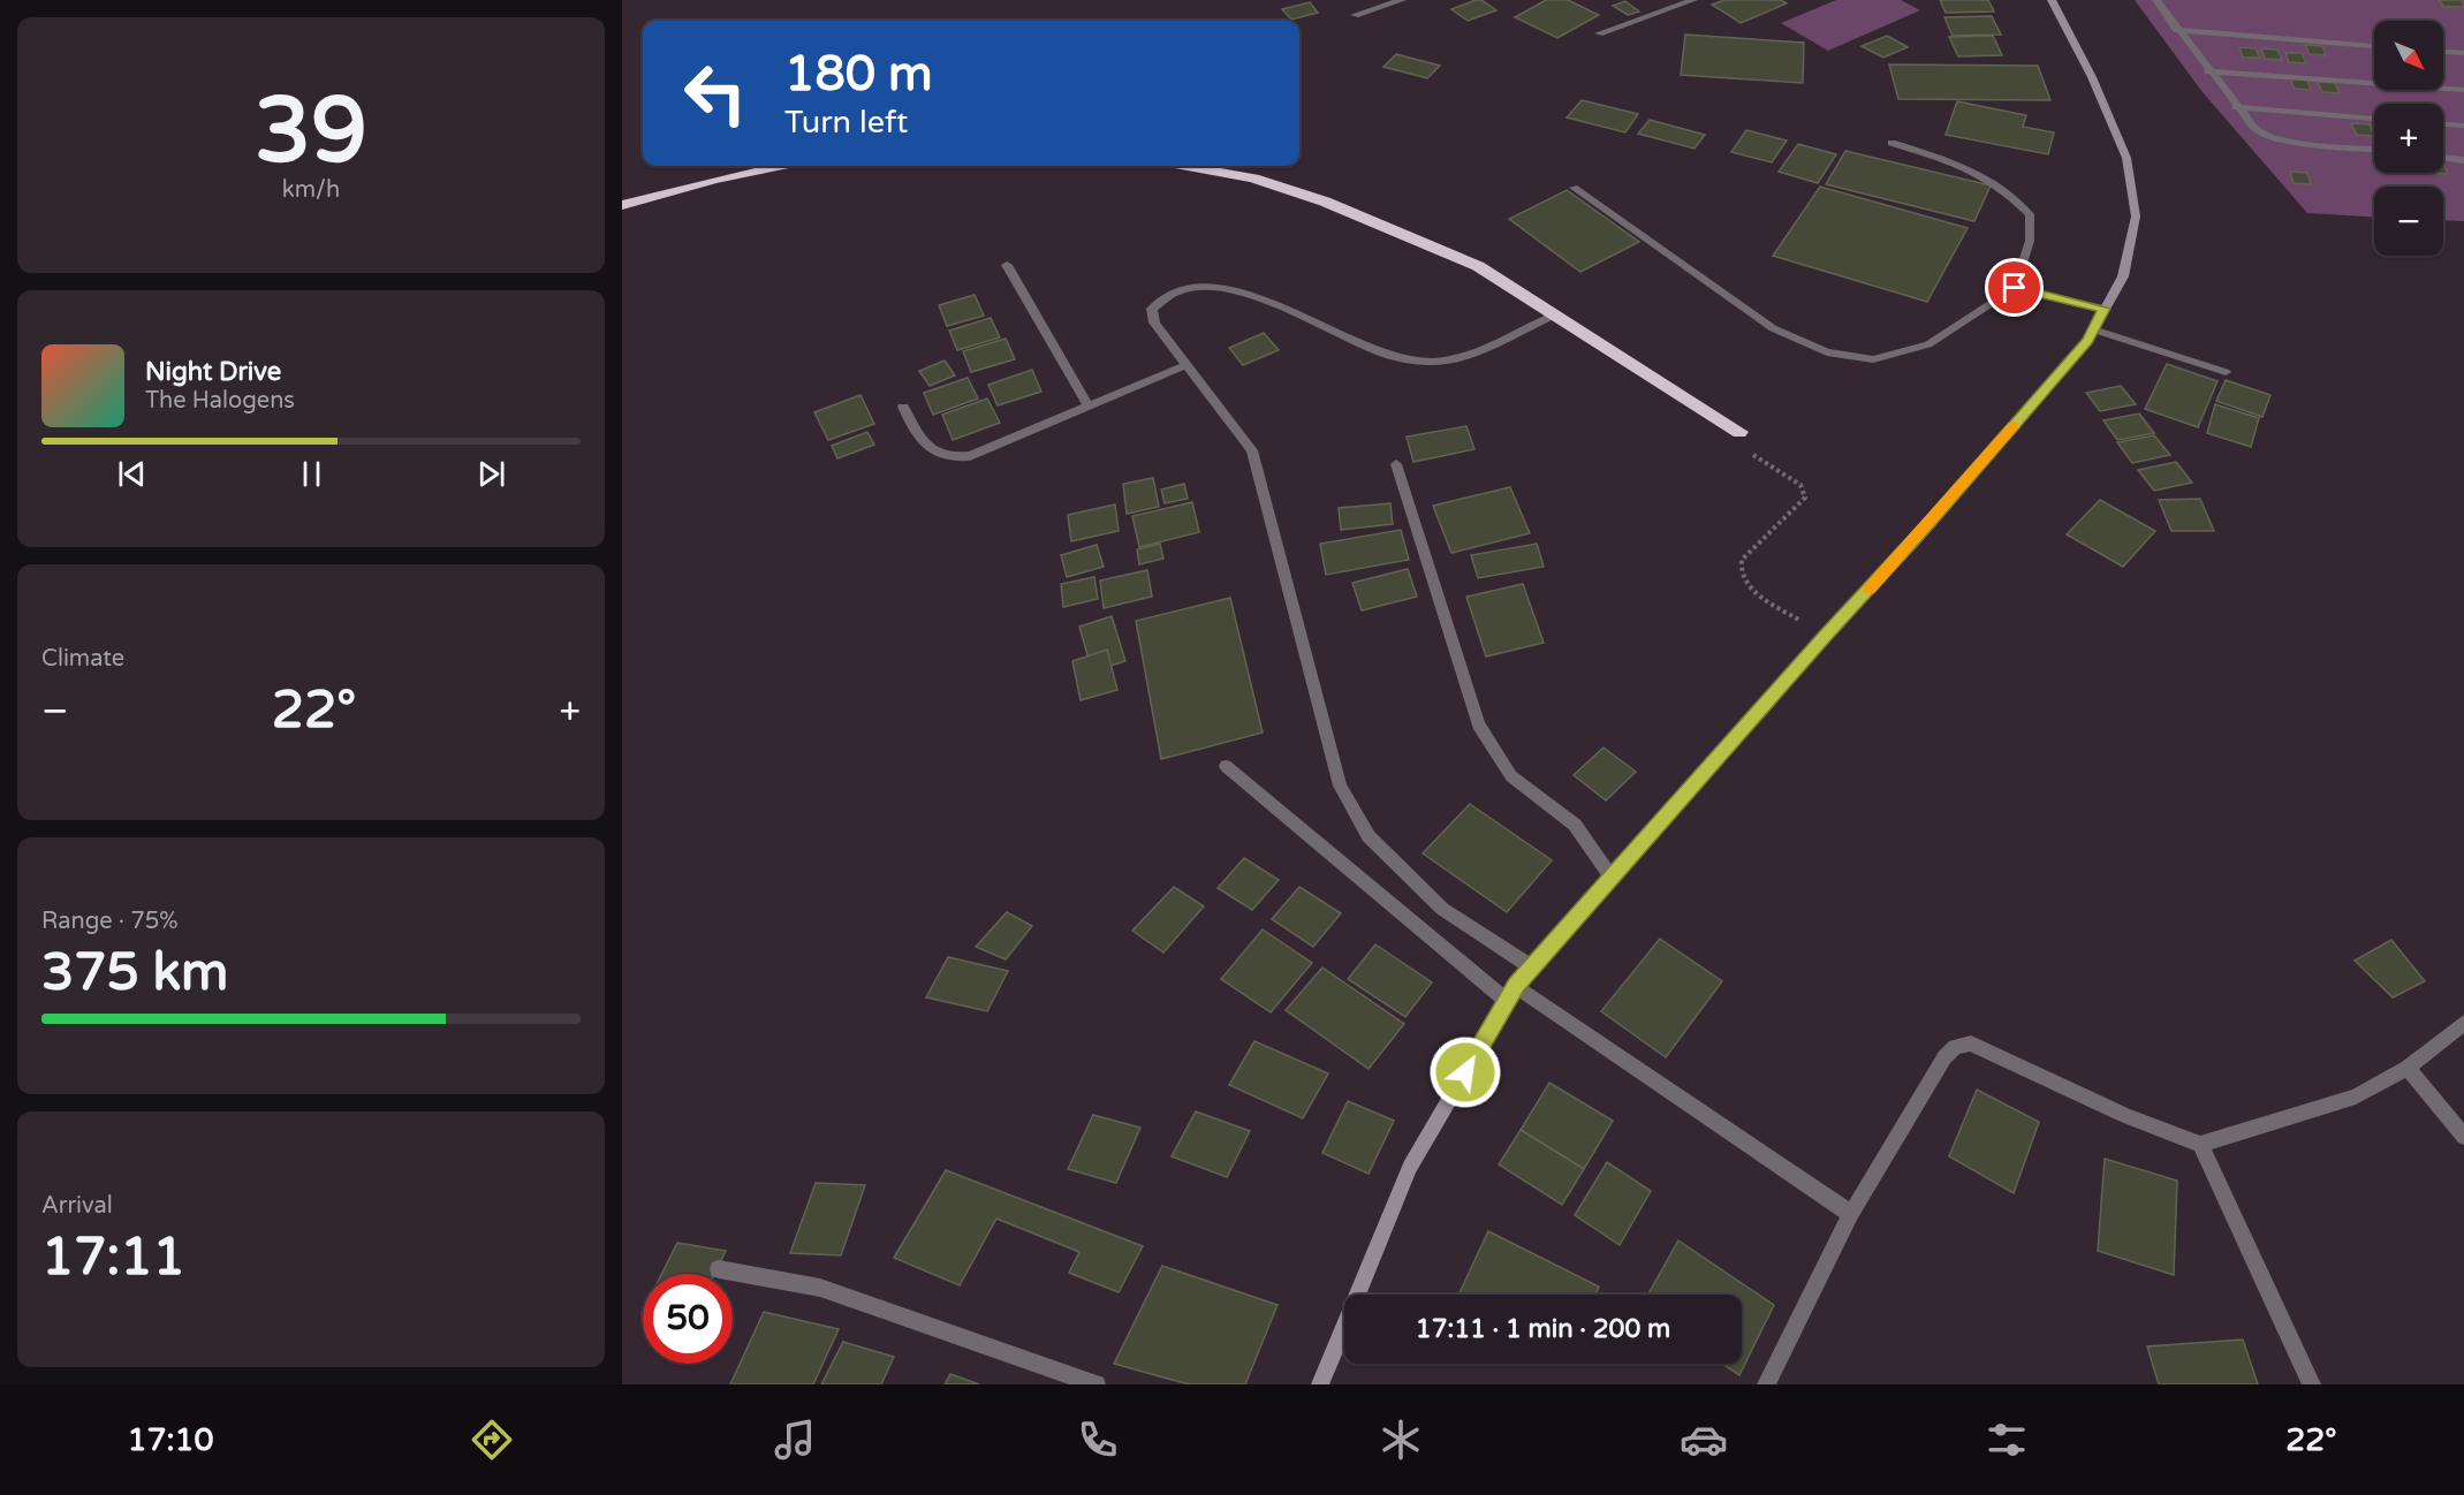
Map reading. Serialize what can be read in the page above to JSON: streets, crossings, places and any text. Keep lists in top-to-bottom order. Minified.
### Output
{"north":"bottom right","page":{"tile":[["39","km/h"],"Climate",["Range · 75%","375 km"],["Arrival","17:11"]],"map_buttons":["+","−"],"turn":["180 m","Turn left"],"song":["Night Drive","The Halogens"],"heat":["−","22°","+"],"limit":"50","trip":"17:11 · 1 min · 200 m","tabs":["17:10","22°"]}}
